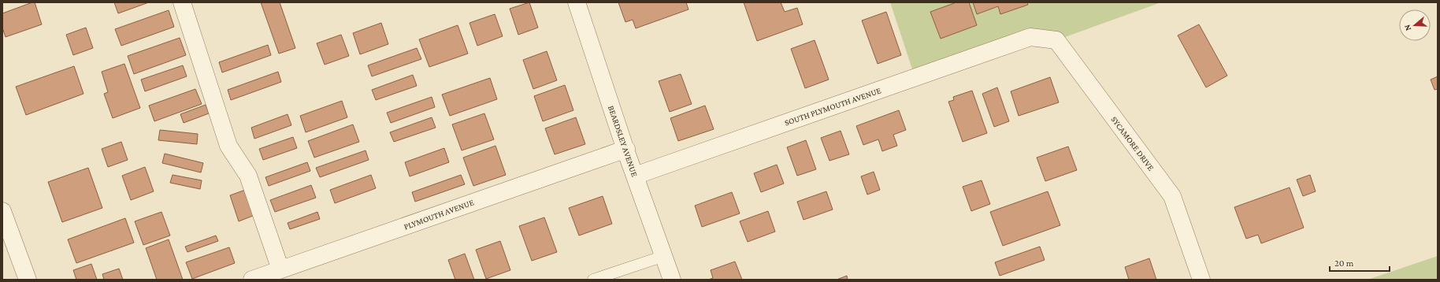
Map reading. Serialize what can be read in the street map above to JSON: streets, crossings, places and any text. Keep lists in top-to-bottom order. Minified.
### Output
{"streets":{"street":["SOUTH PLYMOUTH AVENUE","BEARDSLEY AVENUE","SYCAMORE DRIVE","PLYMOUTH AVENUE"]},"crossings":[["SOUTH PLYMOUTH AVENUE","BEARDSLEY AVENUE"],["SOUTH PLYMOUTH AVENUE","SYCAMORE DRIVE"],["BEARDSLEY AVENUE","PLYMOUTH AVENUE"]],"scale_bar":"20 m","north":"left"}
